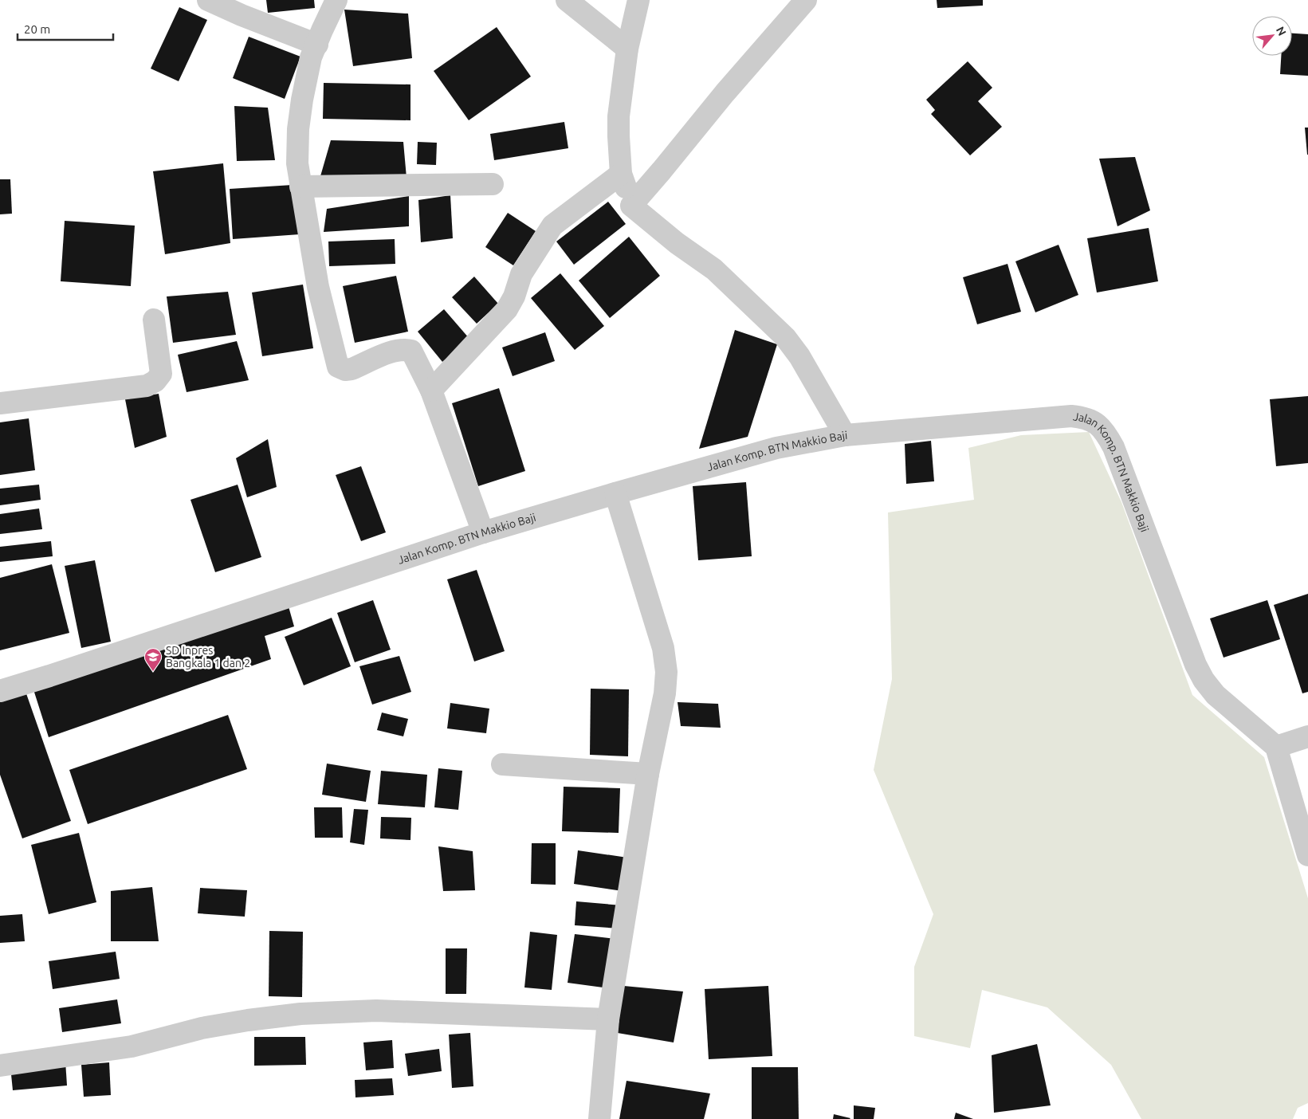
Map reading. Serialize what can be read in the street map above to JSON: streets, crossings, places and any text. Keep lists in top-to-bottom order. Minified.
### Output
{"streets":{"street":["Jalan Komp. BTN Makkio Baji"]},"places":{"school or university":["SD Inpres Bangkala 1 dan 2"]},"scale_bar":"20 m","north":"top right"}
